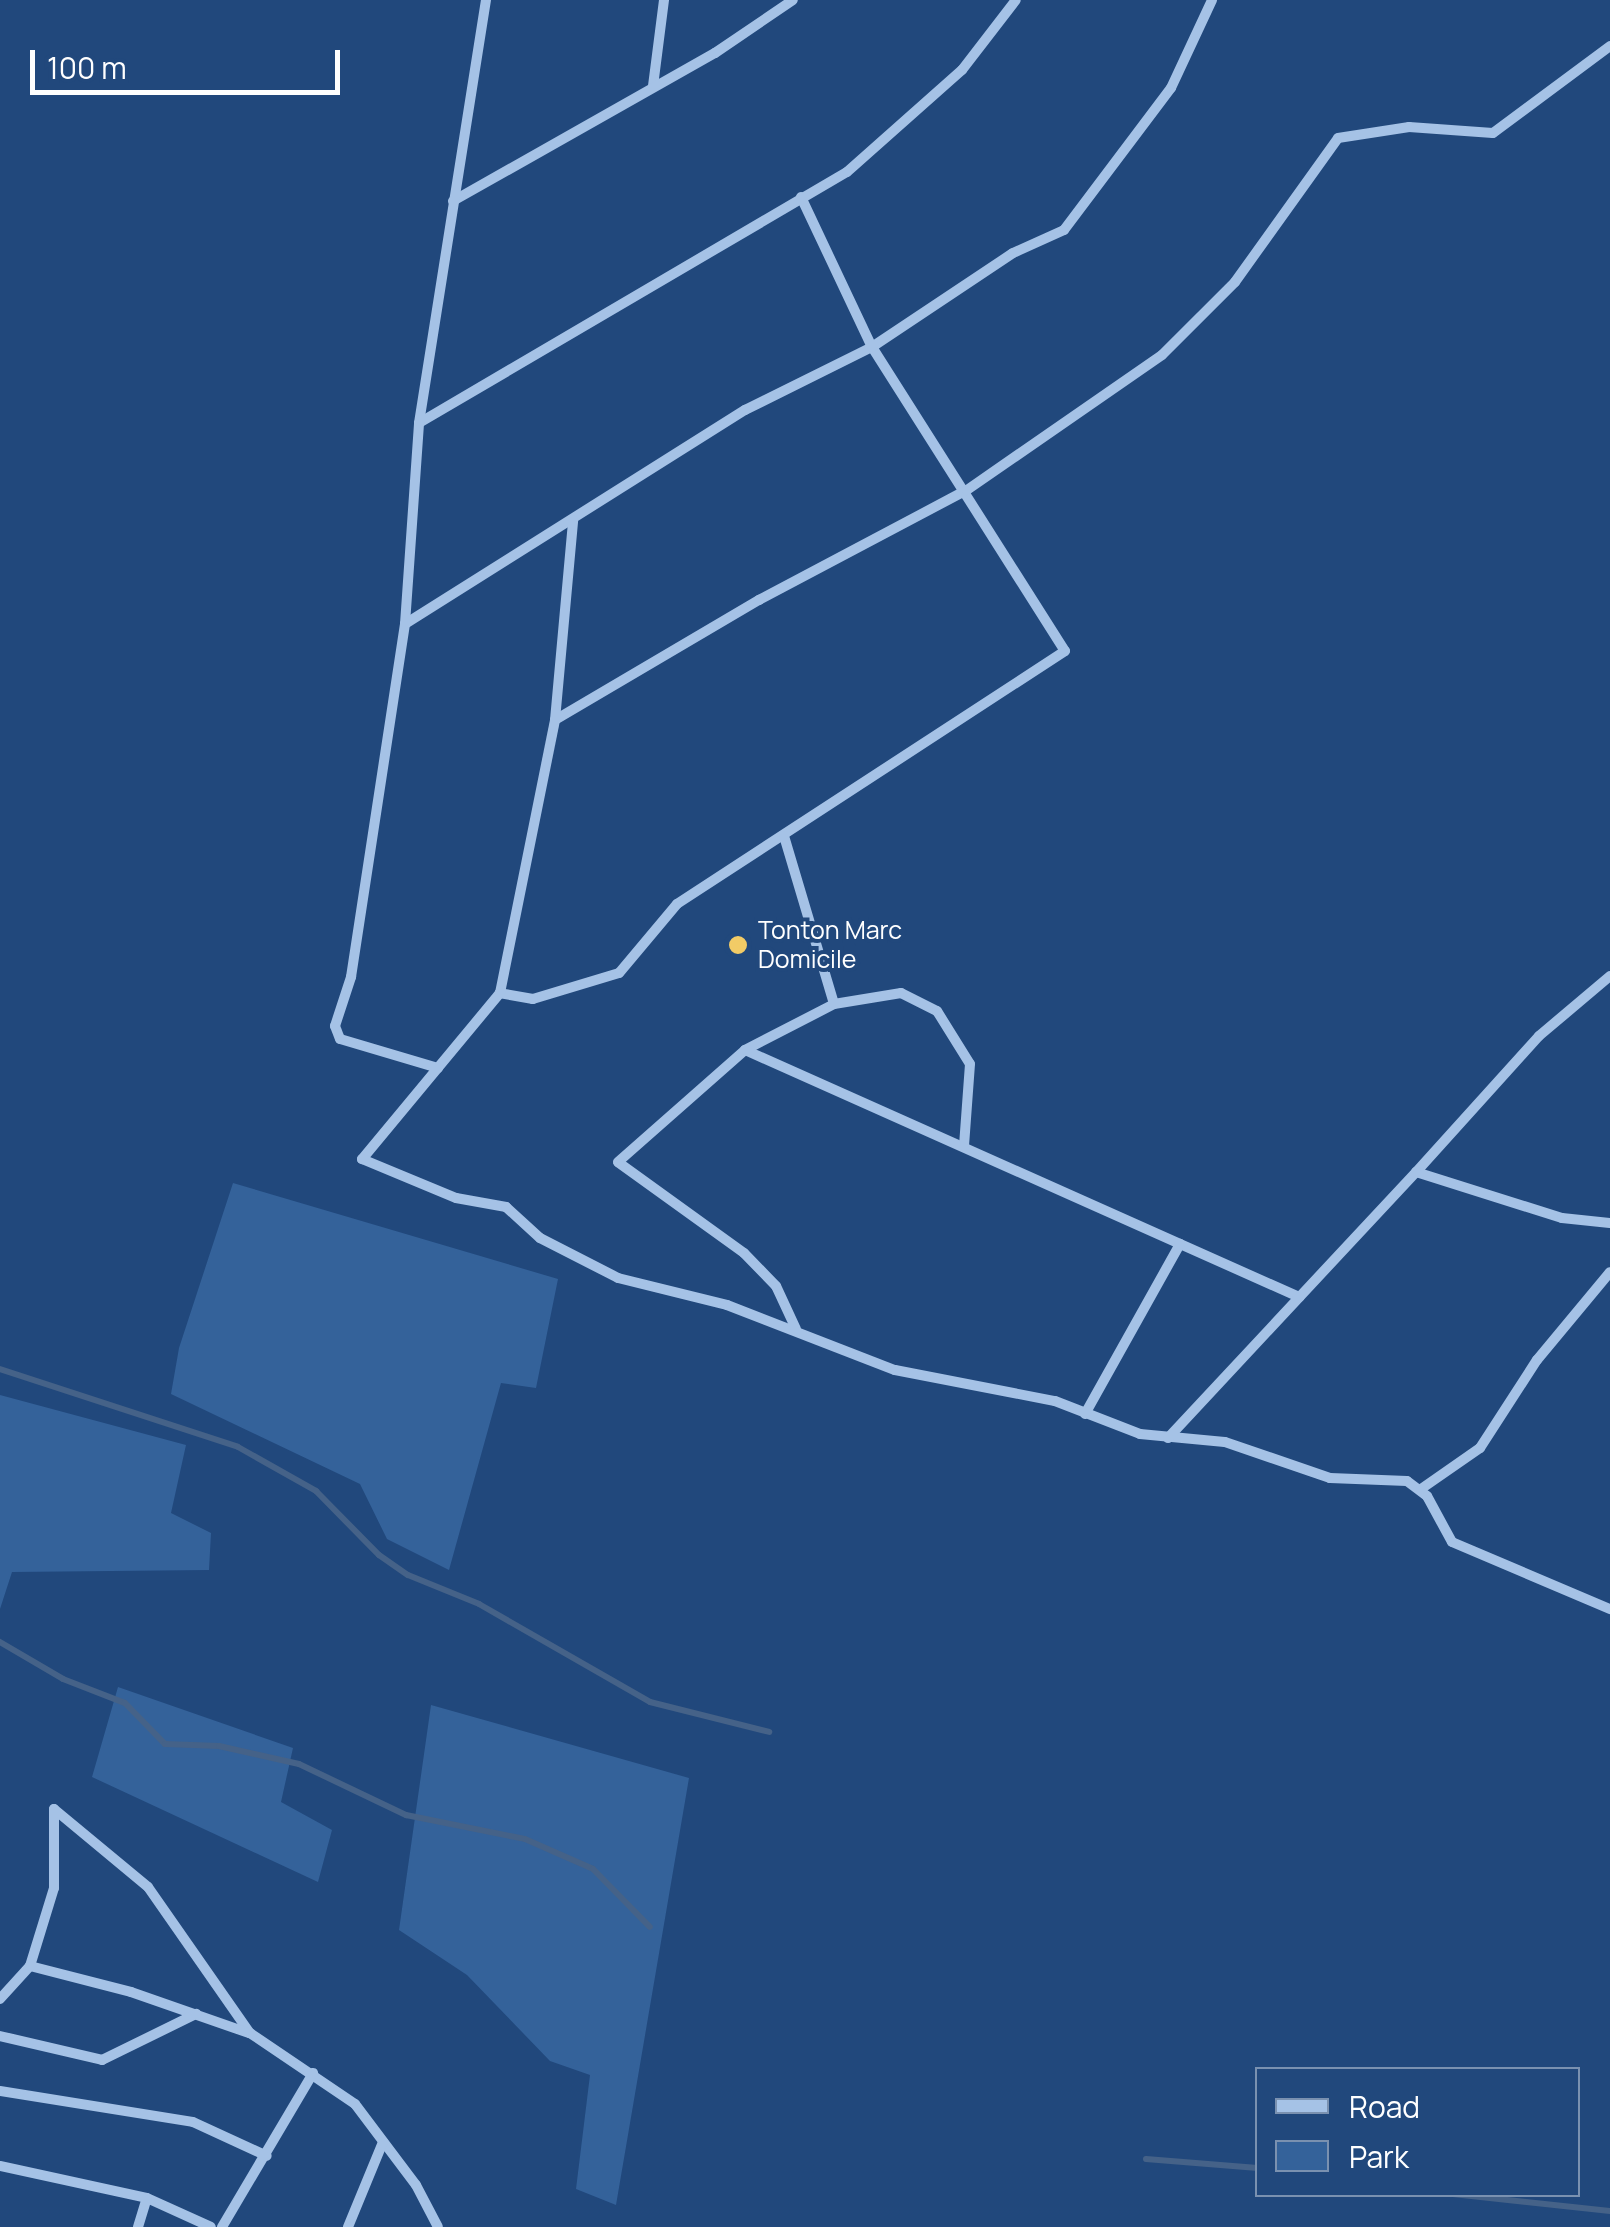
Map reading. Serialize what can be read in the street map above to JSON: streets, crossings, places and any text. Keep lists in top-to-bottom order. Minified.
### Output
{"places":["Tonton Marc Domicile"],"legend":["Road","Park"],"scale_bar":"100 m"}
